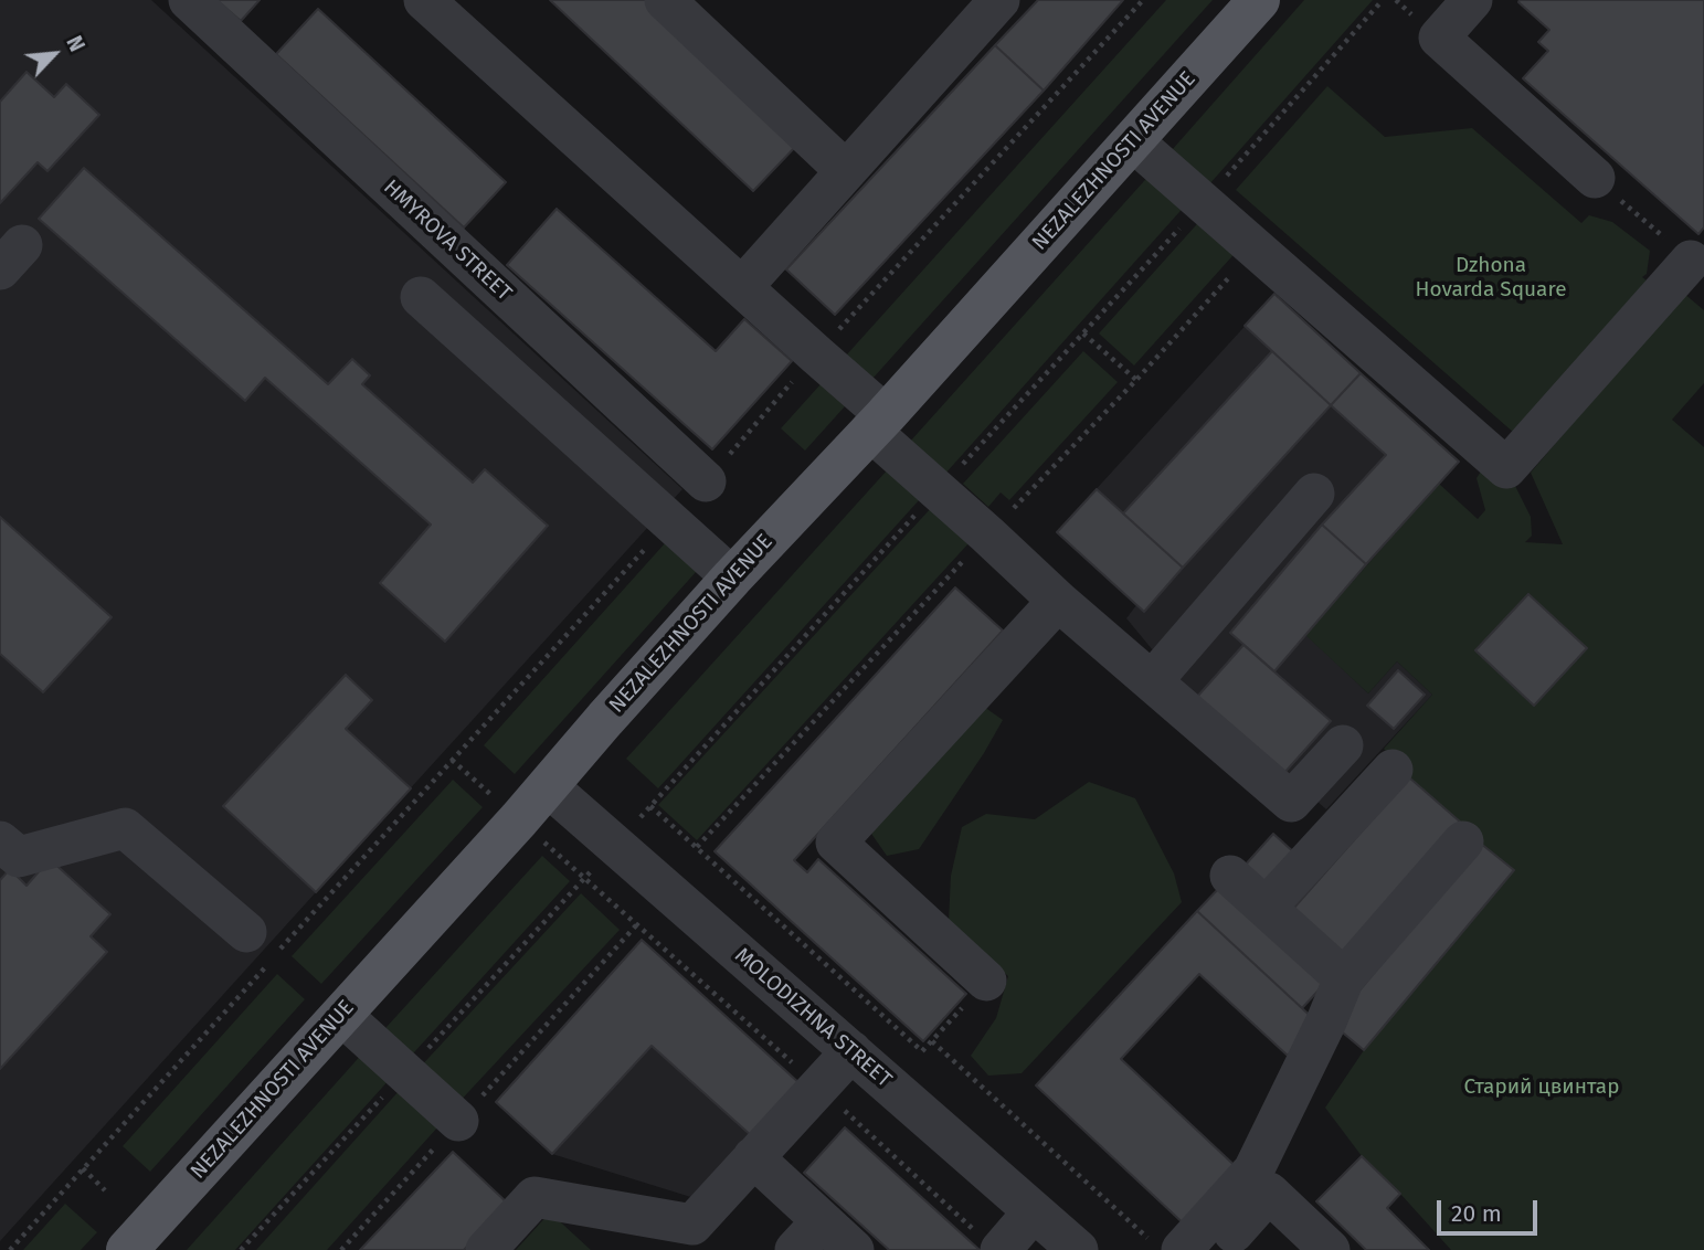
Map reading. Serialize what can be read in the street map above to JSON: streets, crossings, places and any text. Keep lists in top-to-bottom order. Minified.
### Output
{"streets":{"main road":["NEZALEZHNOSTI AVENUE"],"street":["HMYROVA STREET","MOLODIZHNA STREET"]},"crossings":[["NEZALEZHNOSTI AVENUE","MOLODIZHNA STREET"]],"parks":["Dzhona Hovarda Square","Старий цвинтар"],"scale_bar":"20 m","north":"top right"}
